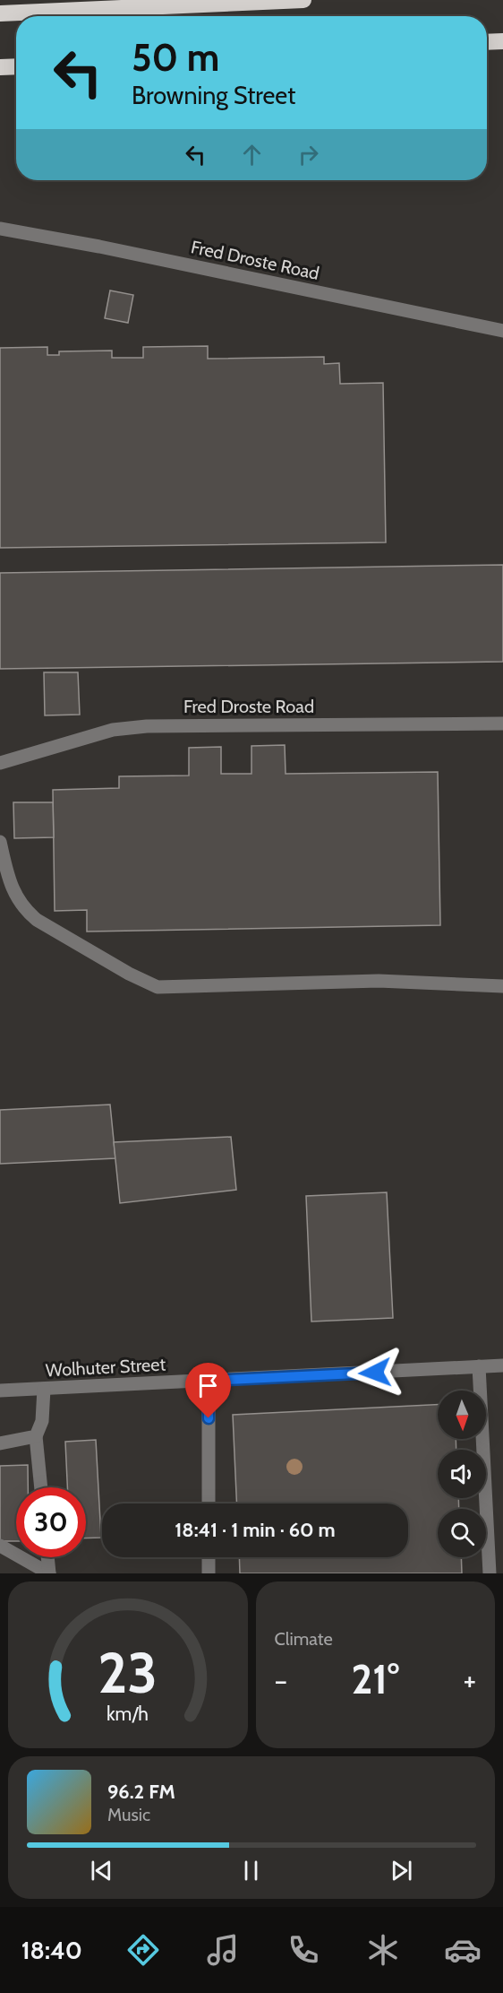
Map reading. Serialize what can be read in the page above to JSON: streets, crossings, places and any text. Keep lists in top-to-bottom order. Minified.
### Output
{"streets":{"street":["Fred Droste Road","Wolhuter Street"]},"north":"bottom","page":{"turn":["50 m","Browning Street"],"limit":"30","trip":"18:41 · 1 min · 60 m","tile":"Climate","heat":["−","21°","+"],"song":["96.2 FM","Music"],"tabs":"18:40","gauge":["23","km/h"]}}
